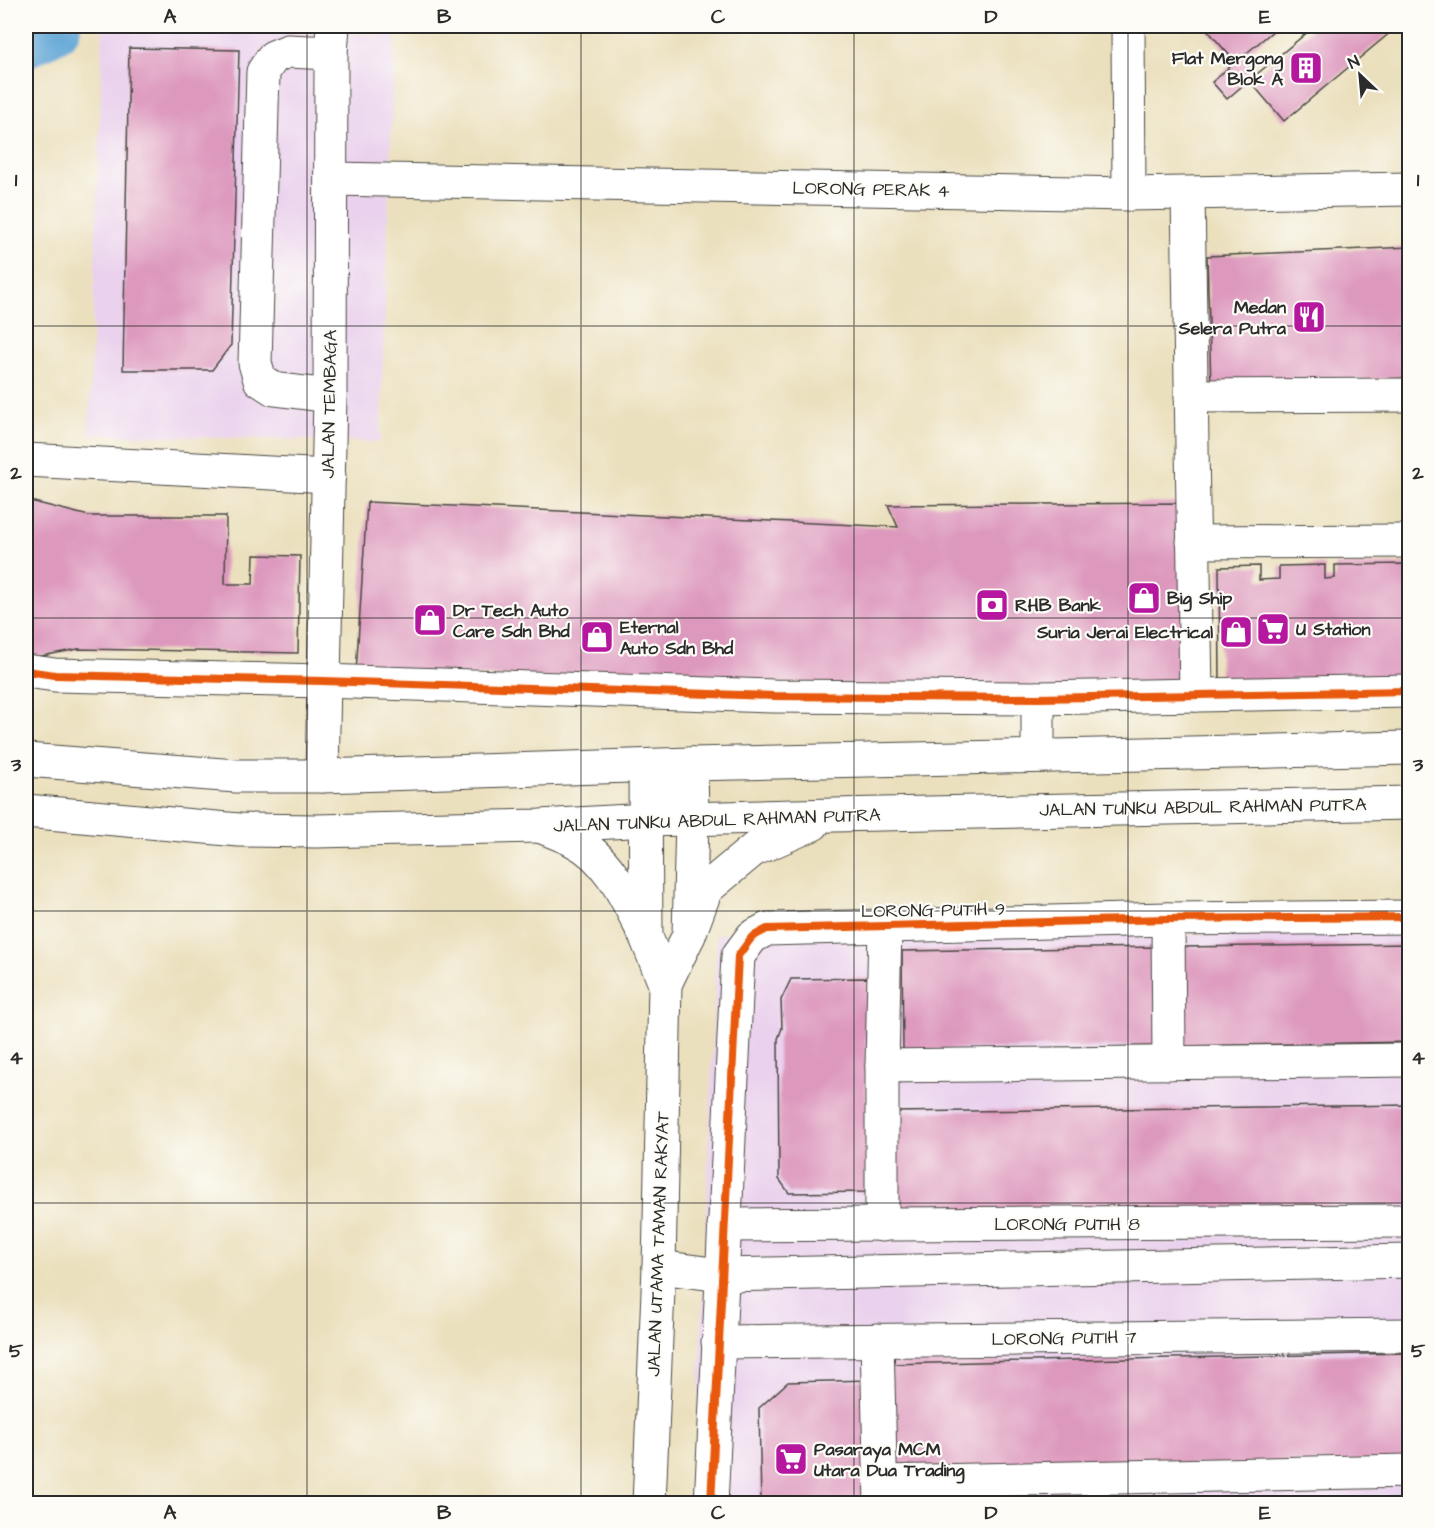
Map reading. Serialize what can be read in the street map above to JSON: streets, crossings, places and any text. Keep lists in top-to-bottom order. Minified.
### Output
{"streets":{"street":["LORONG PERAK 4","JALAN TEMBAGA","JALAN TUNKU ABDUL RAHMAN PUTRA","LORONG PUTIH 9","LORONG PUTIH 8","JALAN UTAMA TAMAN RAKYAT","LORONG PUTIH 7"]},"crossings":[["LORONG PERAK 4","JALAN TEMBAGA"],["JALAN TUNKU ABDUL RAHMAN PUTRA","JALAN UTAMA TAMAN RAKYAT"],["LORONG PUTIH 9","LORONG PUTIH 8"],["LORONG PUTIH 9","LORONG PUTIH 7"]],"places":{"building":["Flat Mergong Blok A"],"restaurant":["Medan Selera Putra"],"shop":["Big Ship","Dr Tech Auto Care Sdn Bhd","Suria Jerai Electrical","Eternal Auto Sdn Bhd"],"bank":["RHB Bank"],"supermarket":["U Station","Pasaraya MCM Utara Dua Trading"]},"north":"top left","grid":{"columns":["A","B","C","D","E"],"rows":["1","2","3","4","5"]}}
